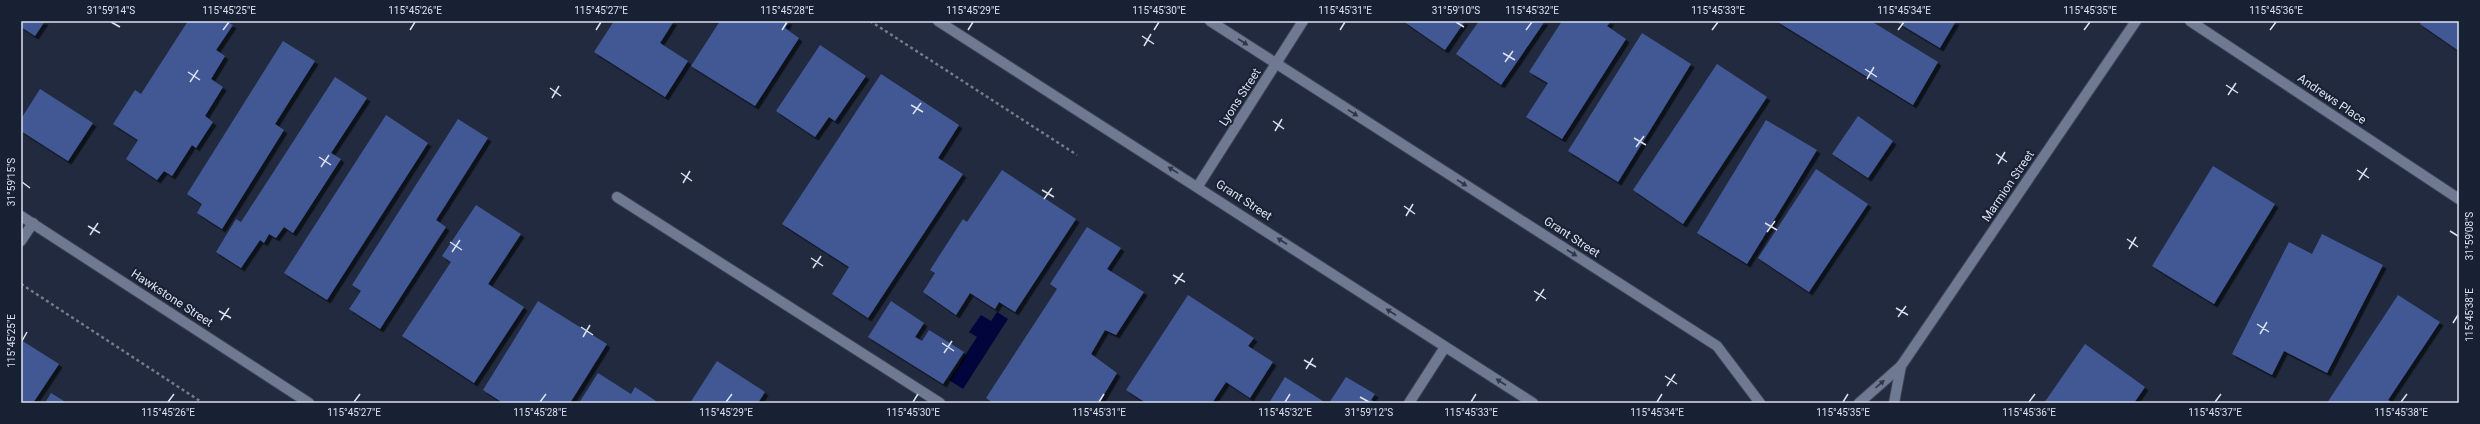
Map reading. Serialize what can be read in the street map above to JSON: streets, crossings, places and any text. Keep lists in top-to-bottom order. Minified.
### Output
{"streets":{"street":["Lyons Street","Andrews Place","Marmion Street","Grant Street","Hawkstone Street"]},"crossings":[["Lyons Street","Grant Street"]],"coordinates":["31°59'14\"S","115°45'25\"E","115°45'26\"E","115°45'27\"E","115°45'28\"E","115°45'29\"E","115°45'30\"E","115°45'31\"E","31°59'10\"S","115°45'32\"E","115°45'33\"E","115°45'34\"E","115°45'35\"E","115°45'36\"E","31°59'15\"S","31°59'08\"S","115°45'38\"E","31°59'12\"S","115°45'37\"E"]}
